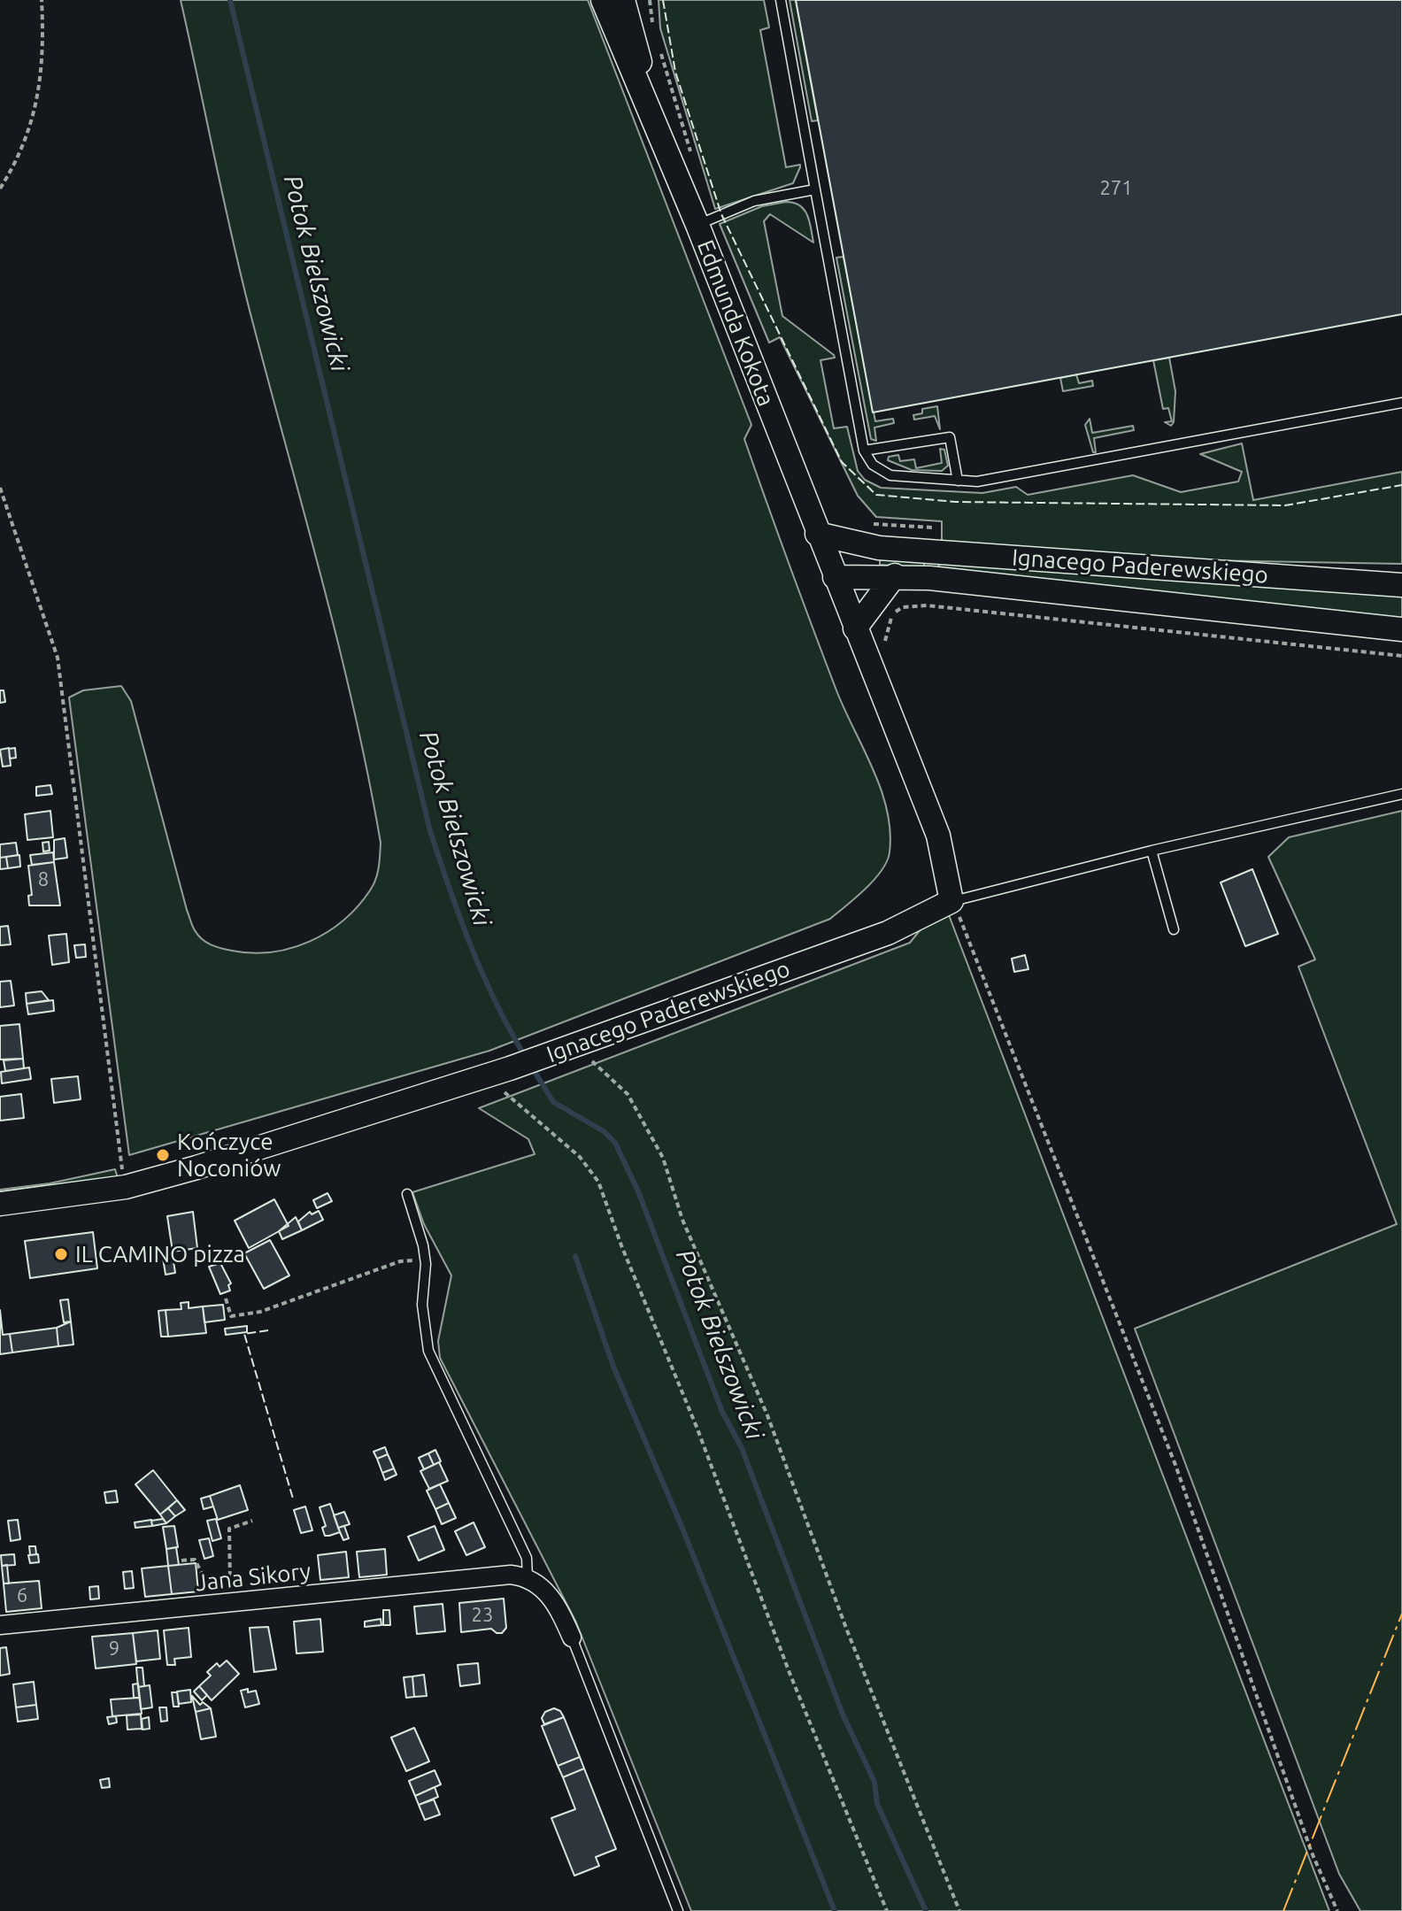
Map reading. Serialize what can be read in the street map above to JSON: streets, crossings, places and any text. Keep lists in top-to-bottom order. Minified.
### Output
{"streets":{"main road":["Edmunda Kokota","Ignacego Paderewskiego"],"street":["Jana Sikory"]},"crossings":[["Edmunda Kokota","Ignacego Paderewskiego"]],"water":["Potok Bielszowicki"],"places":["Kończyce Noconiów","IL CAMINO pizza"],"house_numbers":["271","8","6","23","9"]}
